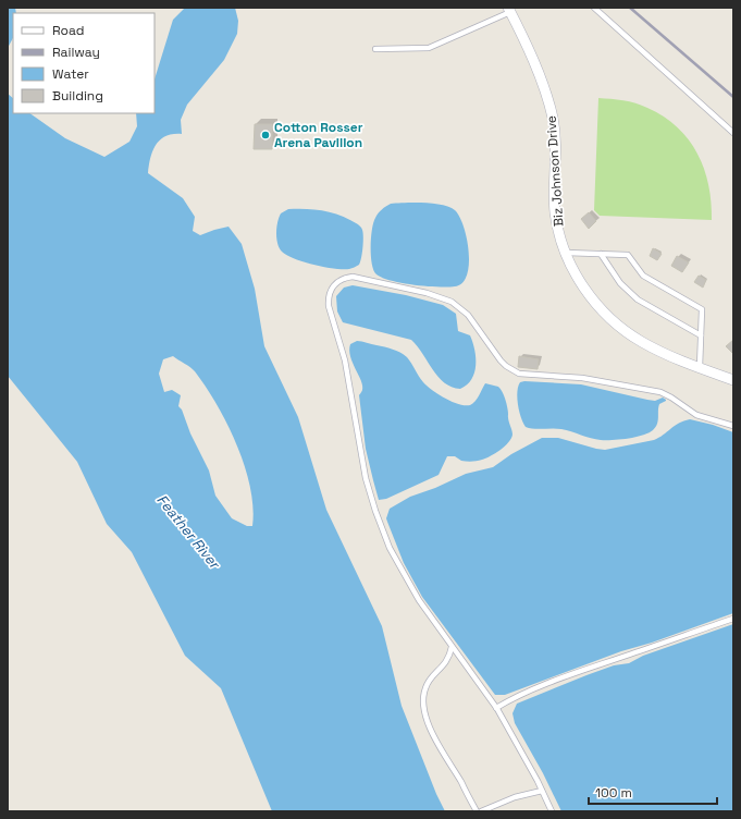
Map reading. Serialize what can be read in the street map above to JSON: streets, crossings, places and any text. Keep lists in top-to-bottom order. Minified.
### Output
{"streets":{"street":["Biz Johnson Drive"]},"water":["Feather River"],"places":["Cotton Rosser Arena Pavilion"],"legend":["Road","Railway","Water","Building"],"scale_bar":"100 m"}
